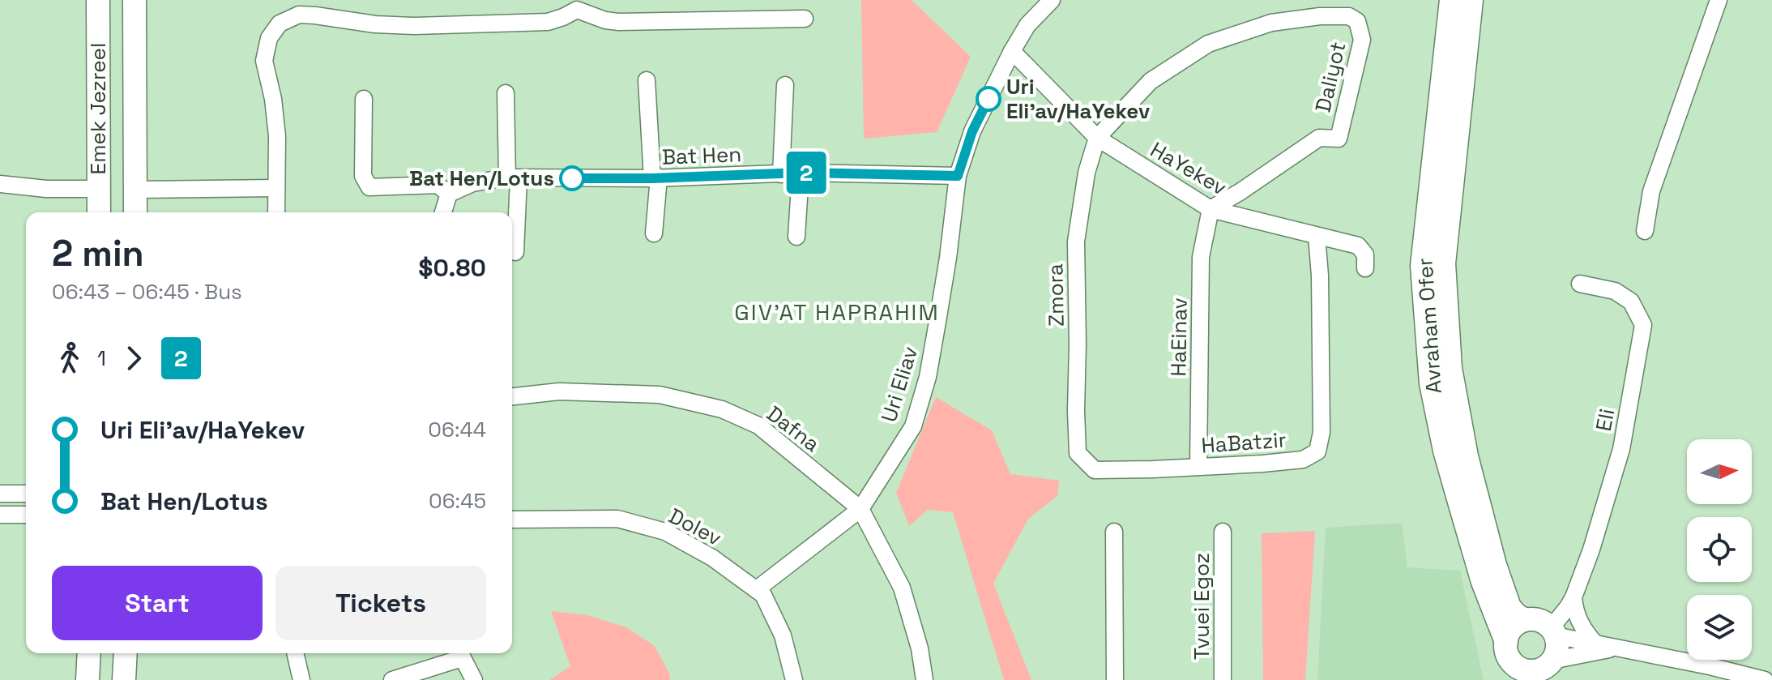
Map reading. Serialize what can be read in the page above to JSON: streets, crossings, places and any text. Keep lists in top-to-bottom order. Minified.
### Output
{"streets":{"street":["Daliyot","Emek Jezreel","Bat Hen","HaYekev","Zmora","Avraham Ofer","HaEinav","Uri Eliav","Eli","Dafna","HaBatzir","Dolev","Tvuei Egoz"]},"crossings":[["Daliyot","HaYekev"],["Daliyot","Zmora"],["Daliyot","HaEinav"],["Bat Hen","Uri Eliav"],["HaYekev","Zmora"],["HaYekev","HaEinav"],["HaYekev","Uri Eliav"],["HaYekev","HaBatzir"],["Zmora","HaBatzir"],["Avraham Ofer","Eli"],["HaEinav","HaBatzir"],["Uri Eliav","Dafna"],["Uri Eliav","Dolev"]],"districts":["GIV'AT HAPRAHIM"],"places":["Uri Eli'av/HaYekev","Bat Hen/Lotus"],"lines":["bus line 2"],"north":"right","page":{"on_map":"2","heading":["2 min","06:43 – 06:45 · Bus","$0.80"],"legs":["1","2"],"list":[{"name":"Uri Eli'av/HaYekev","value":"06:44"},{"name":"Bat Hen/Lotus","value":"06:45"}],"buttons":["Start","Tickets"]}}
